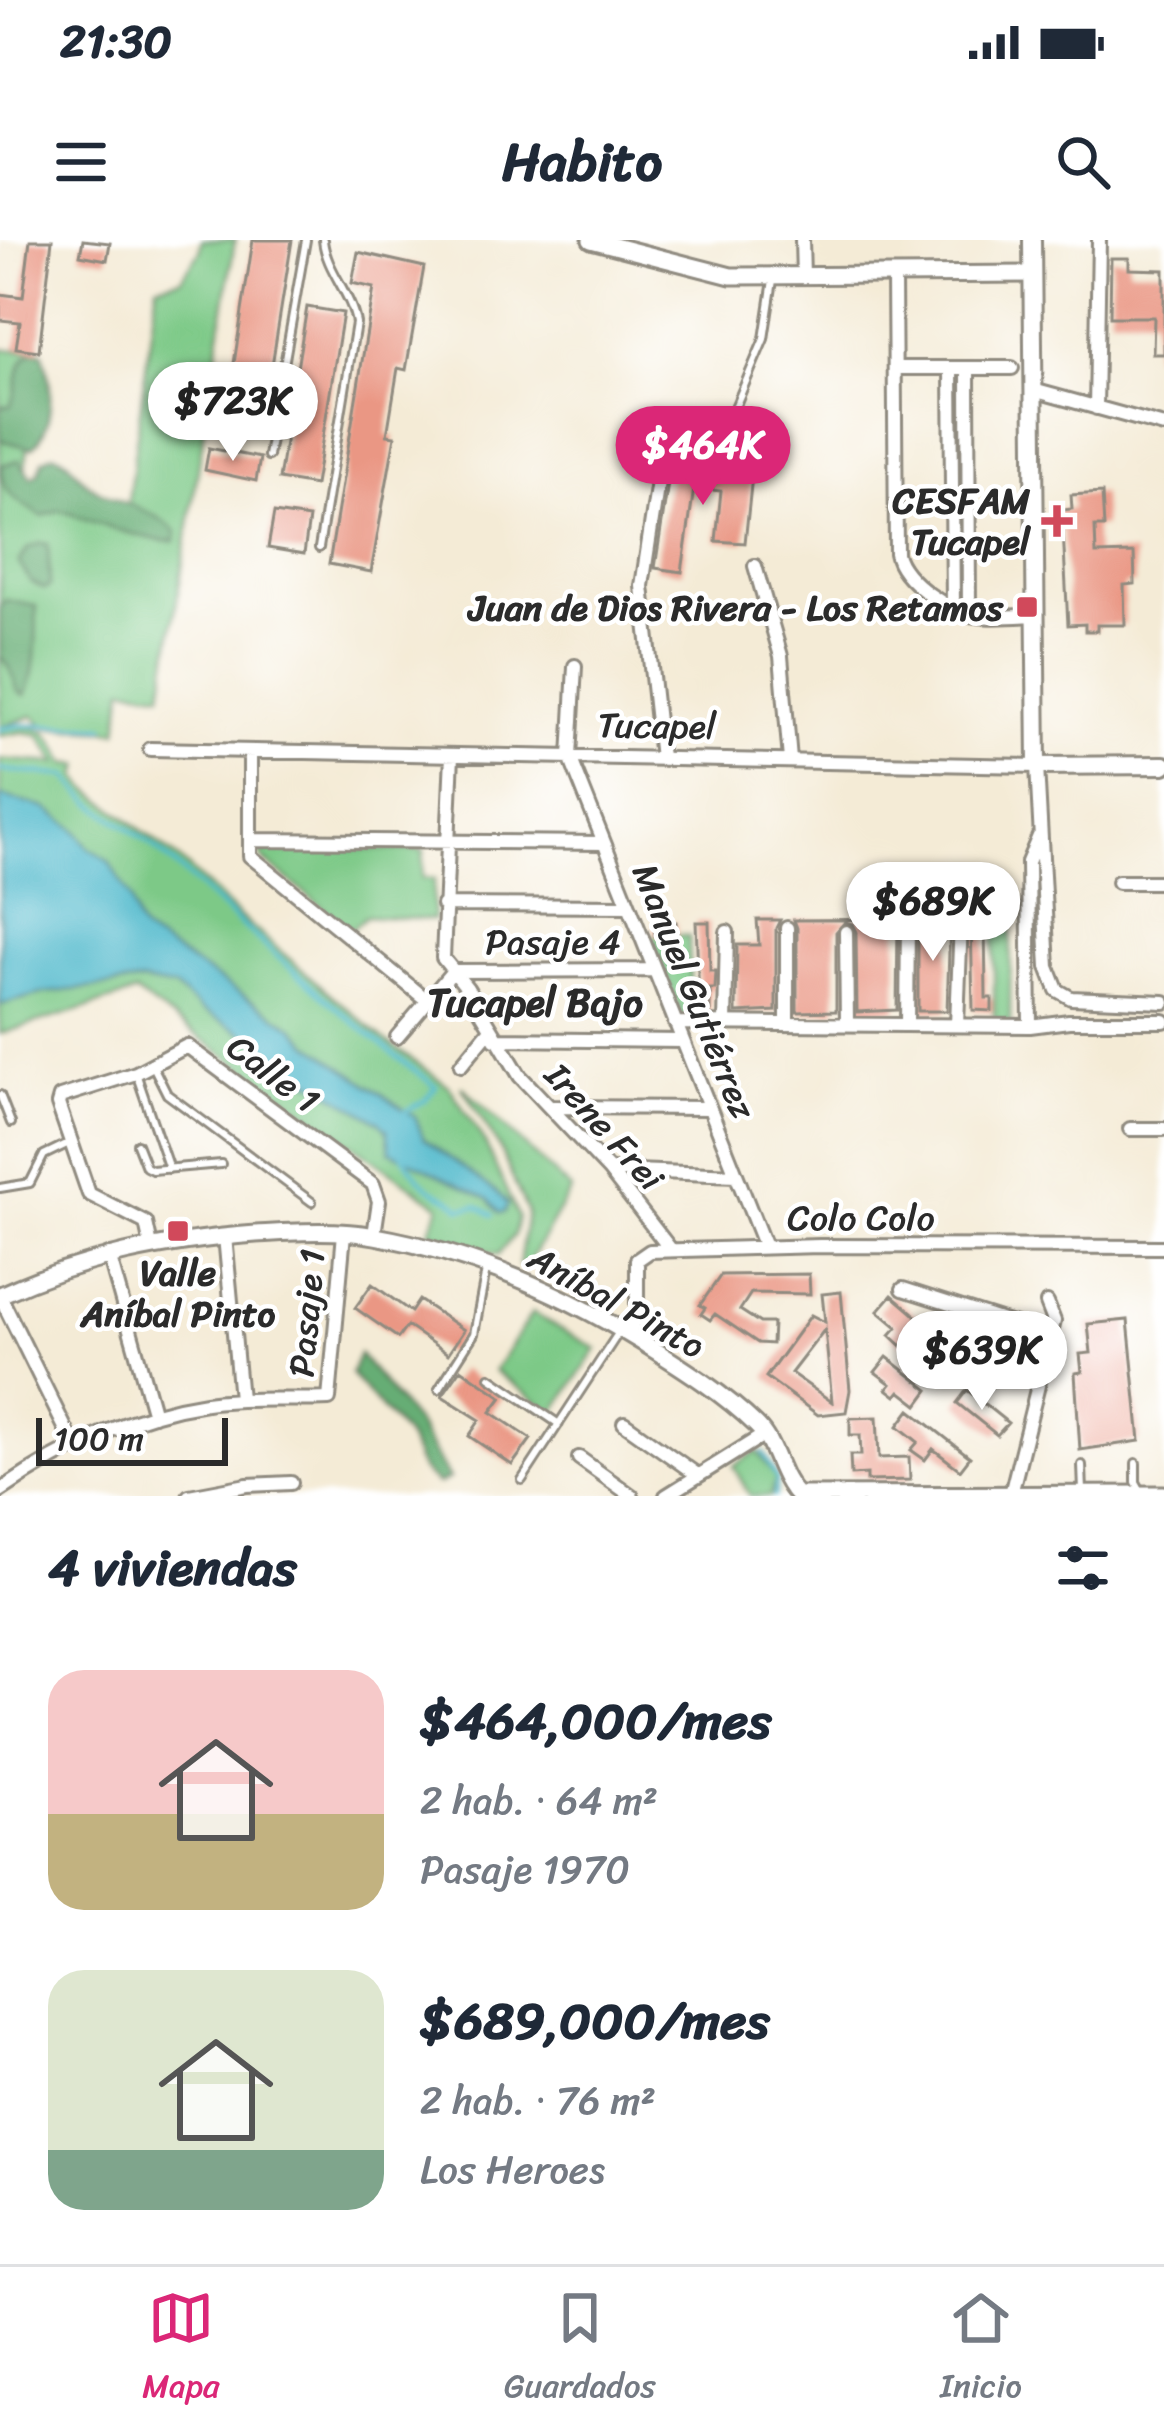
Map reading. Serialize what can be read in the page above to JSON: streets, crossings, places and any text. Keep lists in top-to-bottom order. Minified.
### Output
{"streets":{"main road":["Tucapel"],"street":["Pasaje 4","Manuel Gutiérrez","Calle 1","Irene Frei","Colo Colo","Aníbal Pinto","Pasaje 1"]},"crossings":[["Tucapel","Manuel Gutiérrez"],["Tucapel","Irene Frei"],["Pasaje 4","Manuel Gutiérrez"],["Pasaje 4","Irene Frei"],["Manuel Gutiérrez","Colo Colo"],["Calle 1","Aníbal Pinto"],["Irene Frei","Colo Colo"],["Aníbal Pinto","Pasaje 1"]],"districts":["Tucapel Bajo"],"places":{"health":["CESFAM Tucapel"],"transit":["Juan de Dios Rivera - Los Retamos","Valle Aníbal Pinto"]},"scale_bar":"100 m","page":{"status":"21:30","header":"Habito","price":["$723K","$464K","$689K","$639K"],"scale":"100 m","heading":"4 viviendas","list":[{"name":"$464,000/mes","note":"2 hab. · 64 m² · Pasaje 1970"},{"name":"$689,000/mes","note":"2 hab. · 76 m² · Los Heroes"}],"tabs":["Mapa","Guardados","Inicio"]}}
